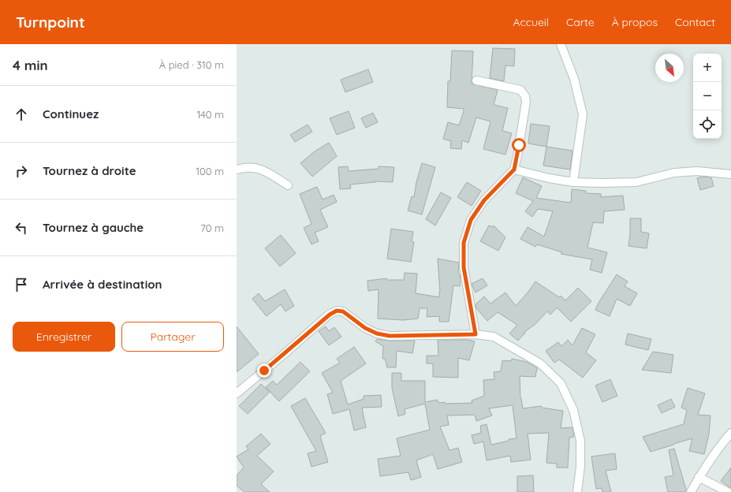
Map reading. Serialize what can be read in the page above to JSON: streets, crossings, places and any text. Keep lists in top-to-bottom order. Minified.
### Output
{"north":"bottom right","page":{"header":"Turnpoint","nav":["Accueil","Carte","À propos","Contact"],"heading":["4 min","À pied · 310 m"],"map_buttons":["+","−"],"list":[["Continuez","140 m"],["Tournez à droite","100 m"],["Tournez à gauche","70 m"],"Arrivée à destination"],"buttons":["Enregistrer","Partager"]}}
